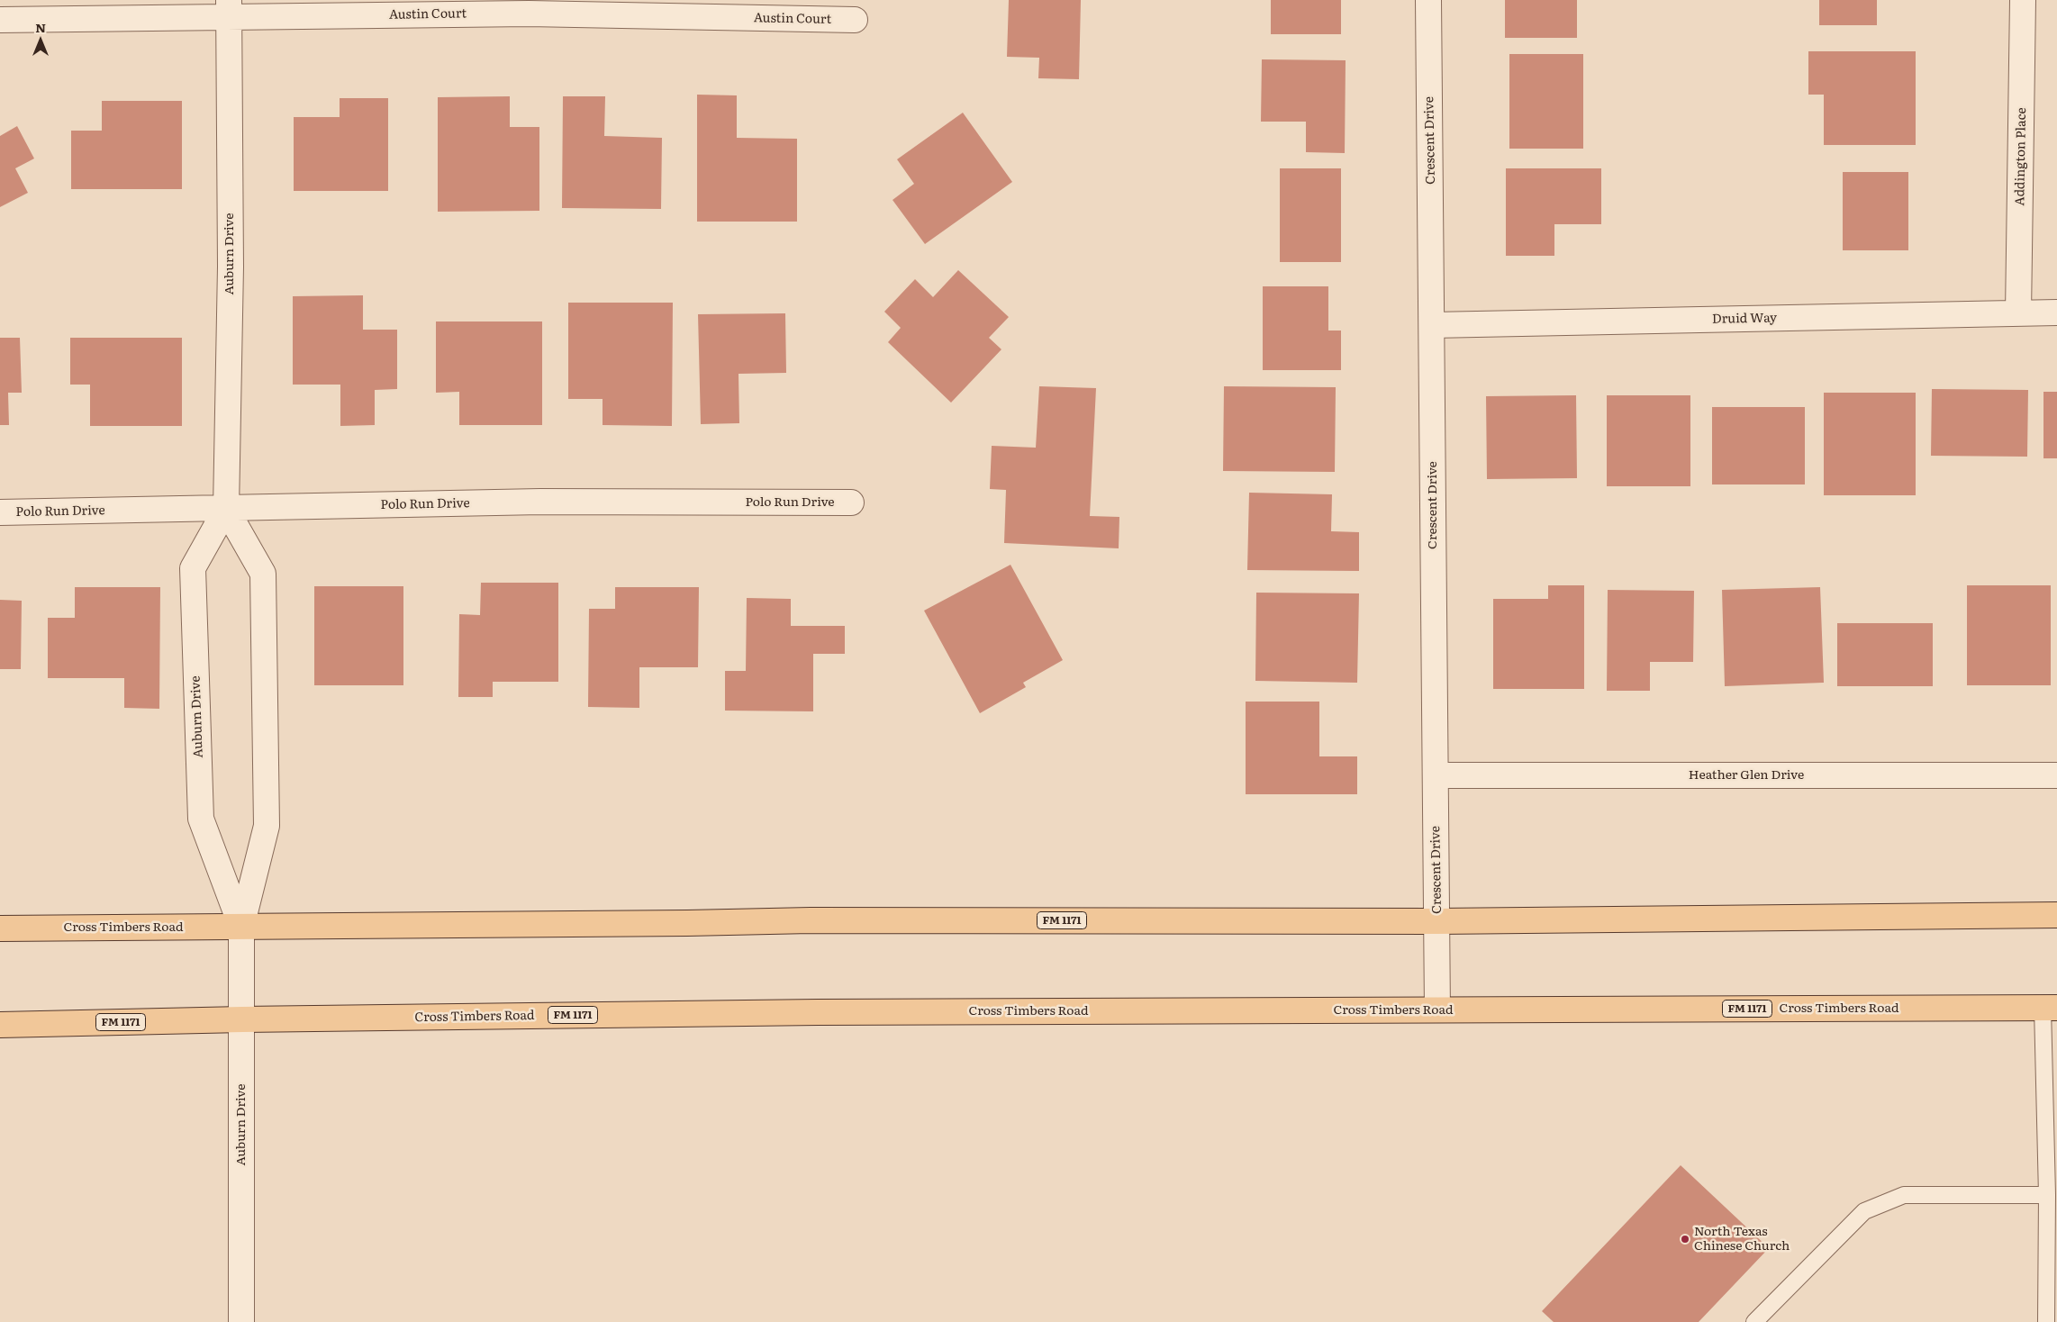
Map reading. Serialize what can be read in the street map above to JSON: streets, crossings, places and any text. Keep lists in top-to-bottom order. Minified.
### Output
{"streets":{"main road":["FM 1171","Cross Timbers Road"],"street":["Austin Court","Crescent Drive","Addington Place","Auburn Drive","Druid Way","Polo Run Drive","Heather Glen Drive"]},"crossings":[["Austin Court","Auburn Drive"],["Crescent Drive","Druid Way"],["Crescent Drive","Heather Glen Drive"],["Crescent Drive","Cross Timbers Road"],["Addington Place","Druid Way"],["Auburn Drive","Polo Run Drive"],["Auburn Drive","Cross Timbers Road"]],"places":["North Texas Chinese Church"],"north":"top"}
